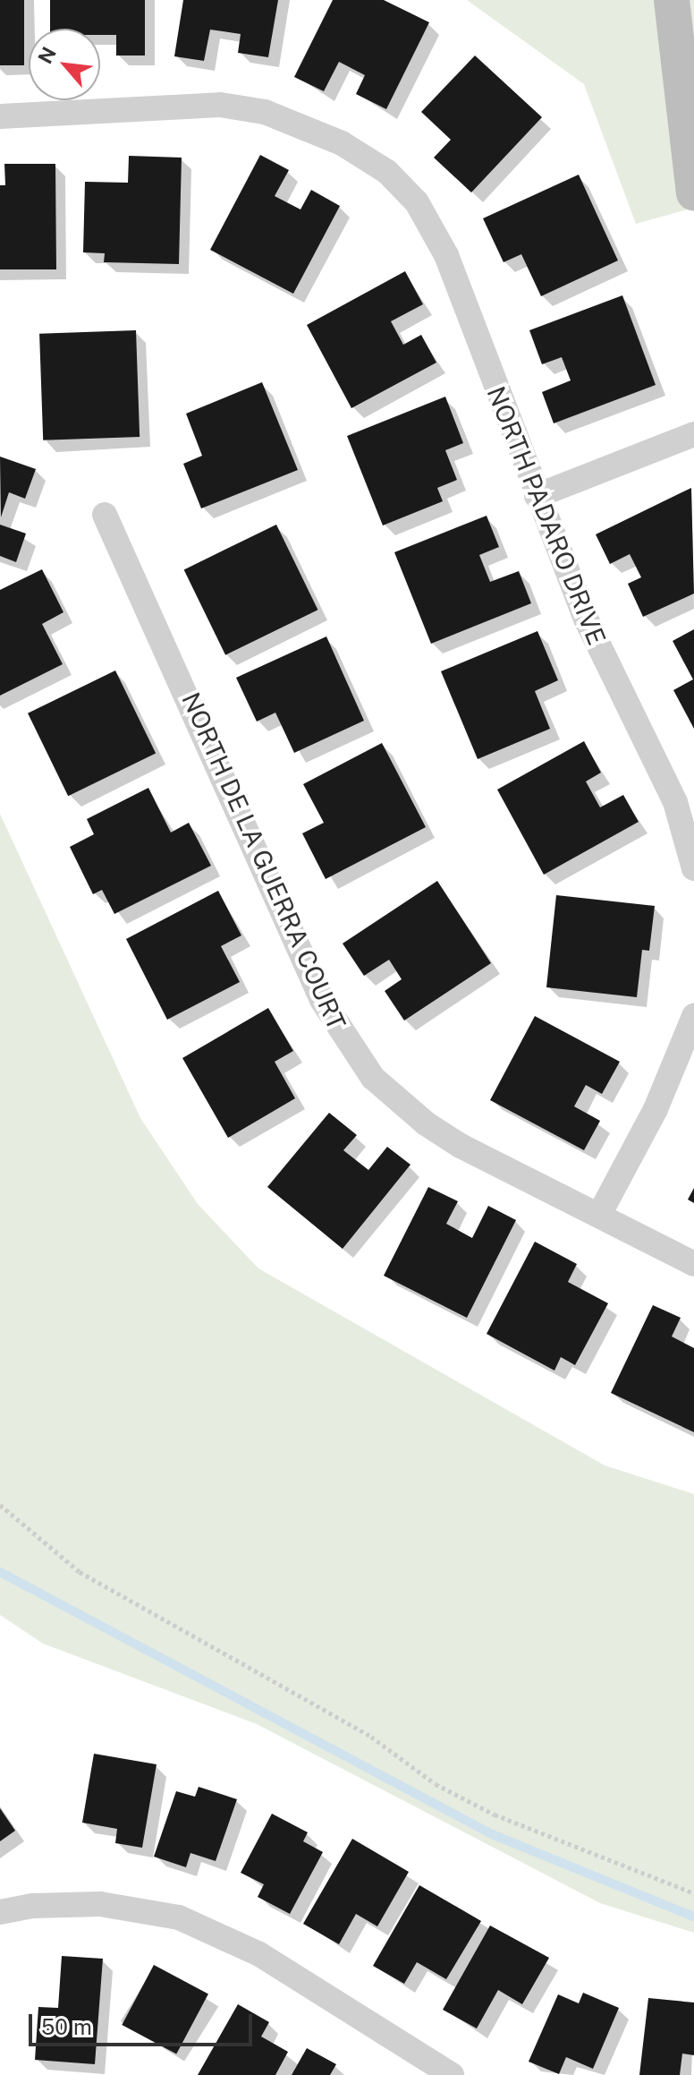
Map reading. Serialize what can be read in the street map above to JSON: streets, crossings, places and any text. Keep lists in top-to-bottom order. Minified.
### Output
{"streets":{"street":["NORTH PADARO DRIVE","NORTH DE LA GUERRA COURT"]},"scale_bar":"50 m","north":"top left"}
